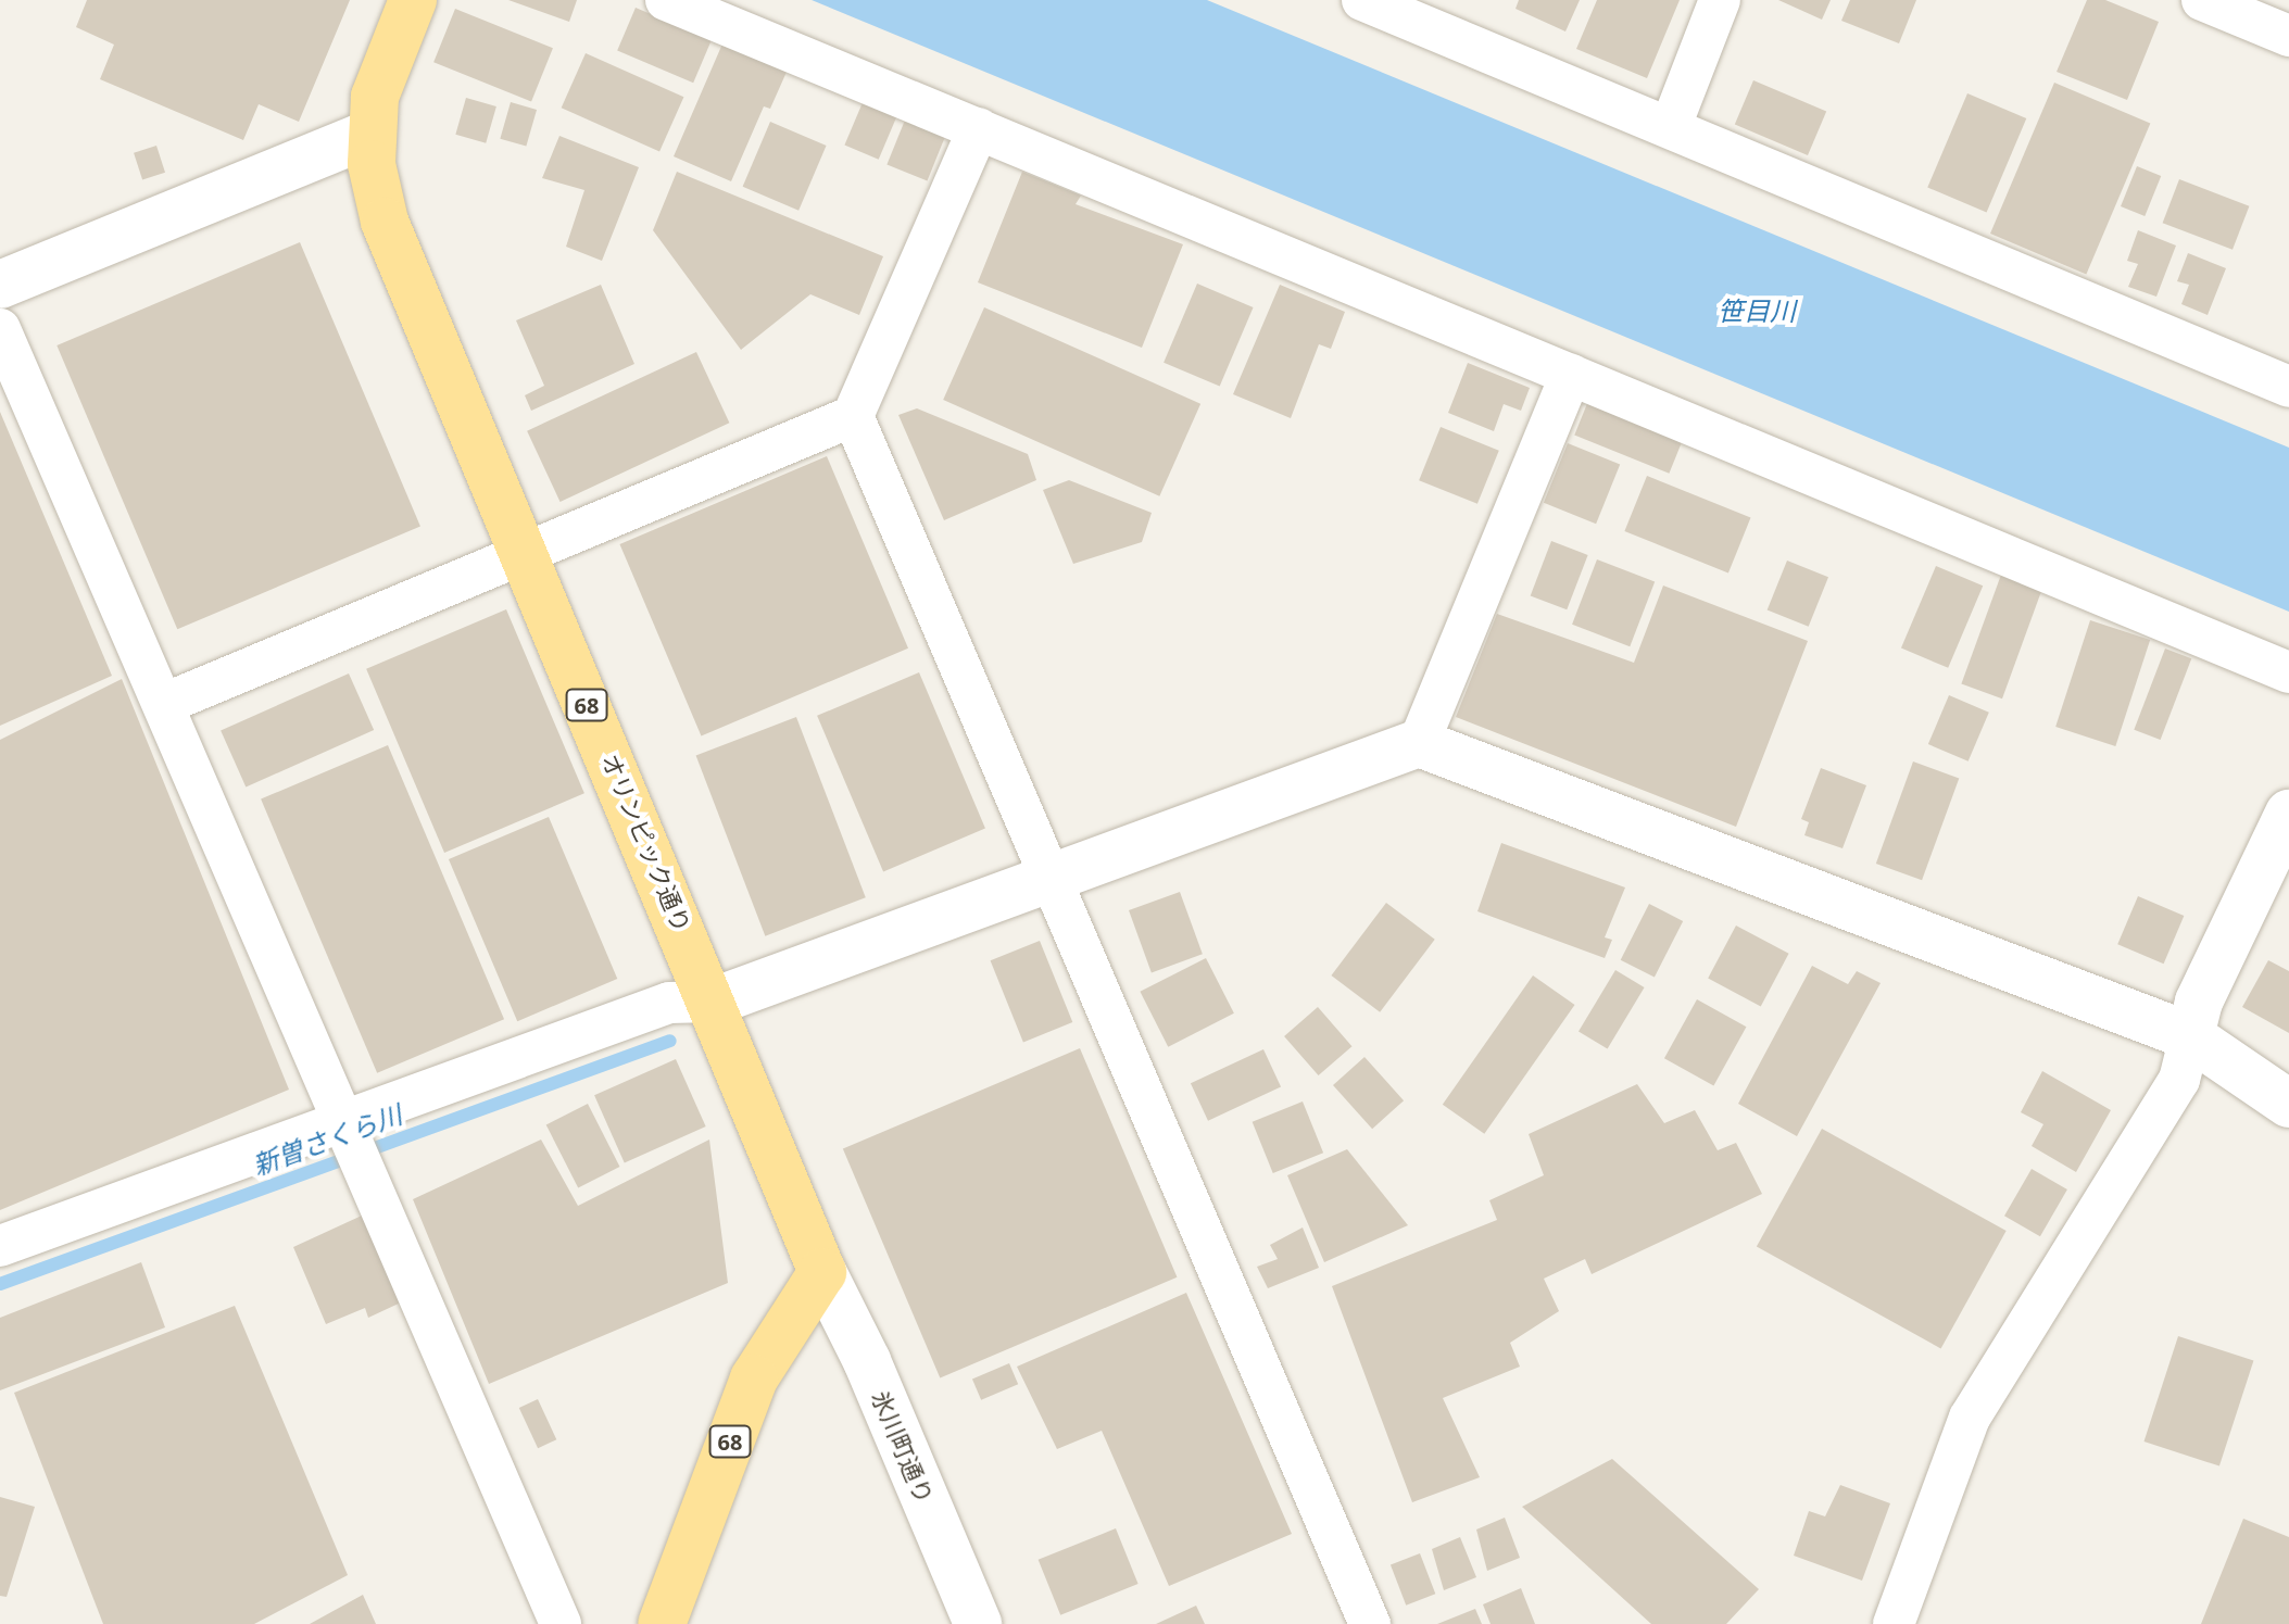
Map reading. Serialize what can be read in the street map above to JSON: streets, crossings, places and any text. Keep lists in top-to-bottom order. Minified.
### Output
{"streets":{"main road":["68","オリンピック通り"],"street":["氷川町通り"]},"crossings":[["68","オリンピック通り"],["68","氷川町通り"],["オリンピック通り","氷川町通り"]],"water":["笹目川","新曽さくら川"]}
